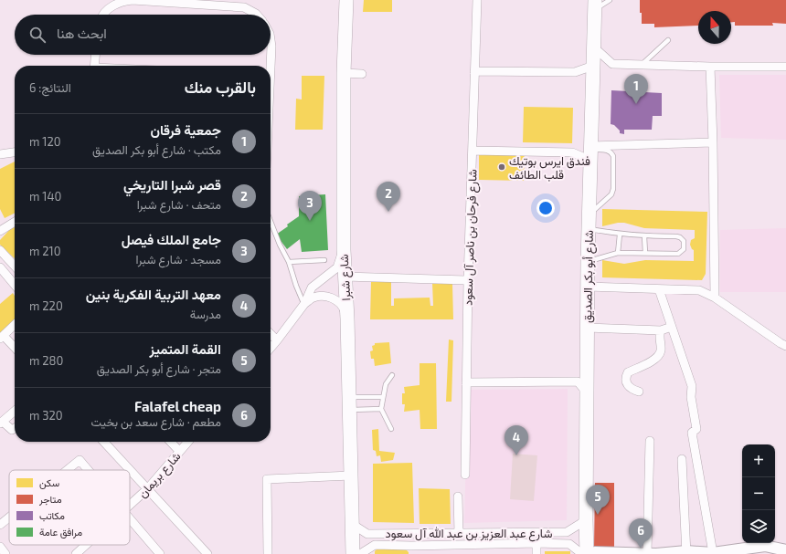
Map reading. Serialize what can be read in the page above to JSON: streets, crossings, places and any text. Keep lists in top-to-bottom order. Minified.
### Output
{"streets":{"main road":["شارع أبو بكر الصديق","شارع شبرا"],"street":["شارع فرحان بن ناصر آل سعود","شارع بريمان","شارع عبد العزيز بن عبد الله آل سعود"]},"crossings":[["شارع أبو بكر الصديق","شارع عبد العزيز بن عبد الله آل سعود"],["شارع شبرا","شارع عبد العزيز بن عبد الله آل سعود"]],"places":["فندق ايرس بوتيك قلب الطائف"],"legend":["سكن","متاجر","مكاتب","مرافق عامة"],"north":"top","page":{"search":"ابحث هنا","heading":["بالقرب منك","النتائج: 6"],"pins":["1","2","3","4","5","6"],"list":[{"mark":"1","name":"جمعية فرقان","note":"مكتب · شارع أبو بكر الصديق","value":"120 m"},{"mark":"2","name":"قصر شبرا التاريخي","note":"متحف · شارع شبرا","value":"140 m"},{"mark":"3","name":"جامع الملك فيصل","note":"مسجد · شارع شبرا","value":"210 m"},{"mark":"4","name":"معهد التربية الفكرية بنين","note":"مدرسة","value":"220 m"},{"mark":"5","name":"القمة المتميز","note":"متجر · شارع أبو بكر الصديق","value":"280 m"},{"mark":"6","name":"Falafel cheap","note":"مطعم · شارع سعد بن بخيت","value":"320 m"}],"map_buttons":["+","−"]}}
